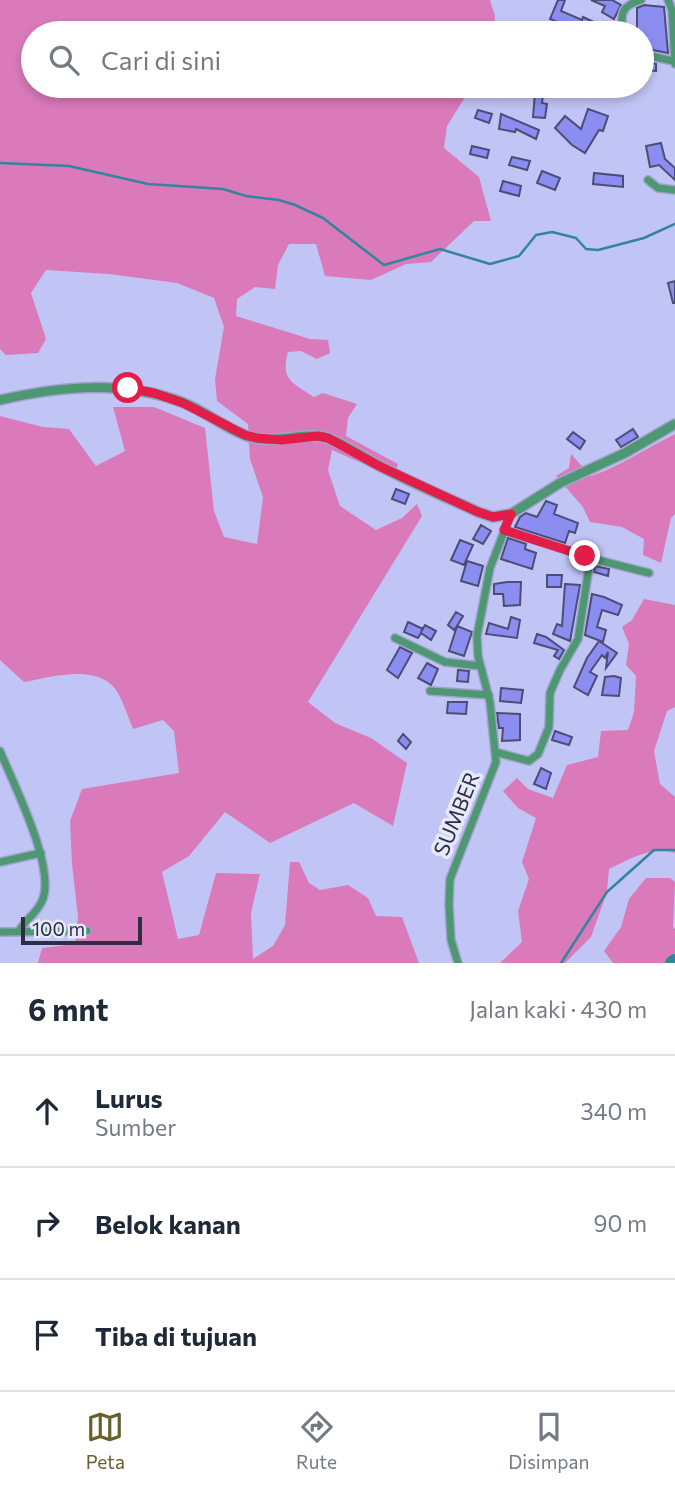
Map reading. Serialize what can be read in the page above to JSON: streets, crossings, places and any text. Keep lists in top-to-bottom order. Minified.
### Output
{"streets":{"street":["SUMBER"]},"scale_bar":"100 m","page":{"search":"Cari di sini","scale":"100 m","heading":["6 mnt","Jalan kaki · 430 m"],"list":[["Lurus","Sumber","340 m"],["Belok kanan","90 m"],"Tiba di tujuan"],"nav":["Peta","Rute","Disimpan"]}}
